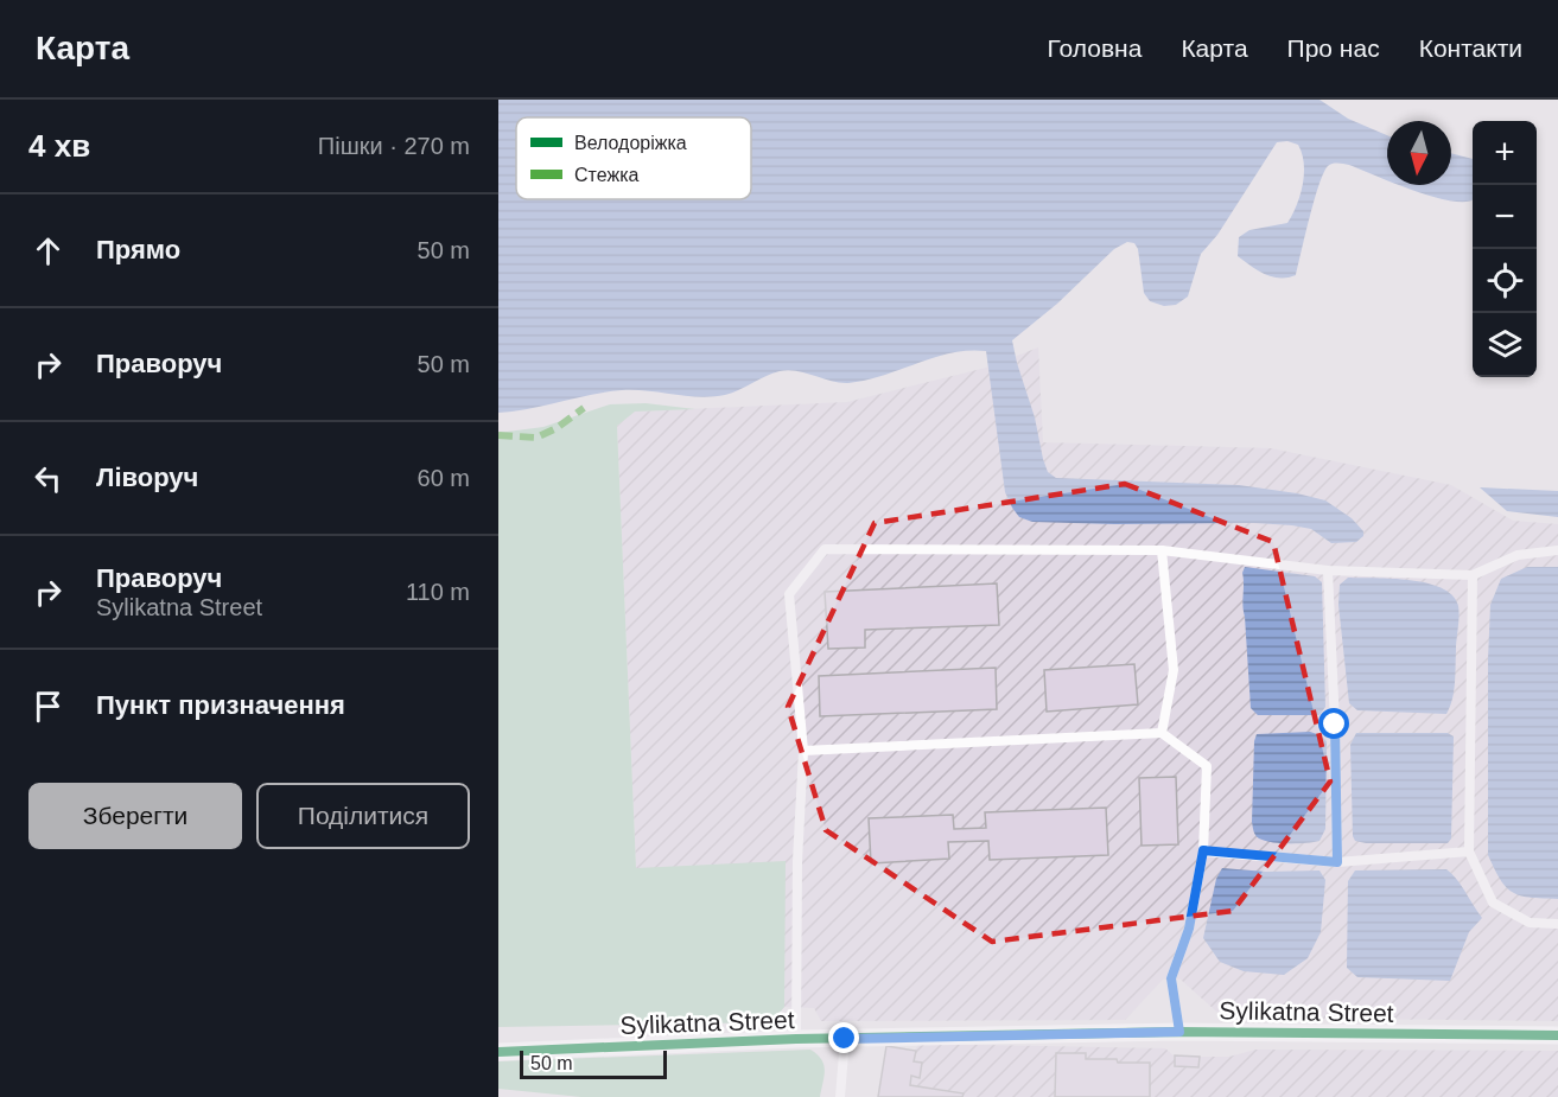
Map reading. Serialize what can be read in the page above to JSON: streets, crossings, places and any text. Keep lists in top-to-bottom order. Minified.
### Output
{"streets":{"street":["Sylikatna Street"]},"legend":["Велодоріжка","Стежка"],"scale_bar":"50 m","north":"bottom","page":{"header":"Карта","nav":["Головна","Карта","Про нас","Контакти"],"heading":["4 хв","Пішки · 270 m"],"map_buttons":["+","−"],"list":[["Прямо","50 m"],["Праворуч","50 m"],["Ліворуч","60 m"],["Праворуч","Sylikatna Street","110 m"],"Пункт призначення"],"buttons":["Зберегти","Поділитися"],"scale":"50 m"}}
